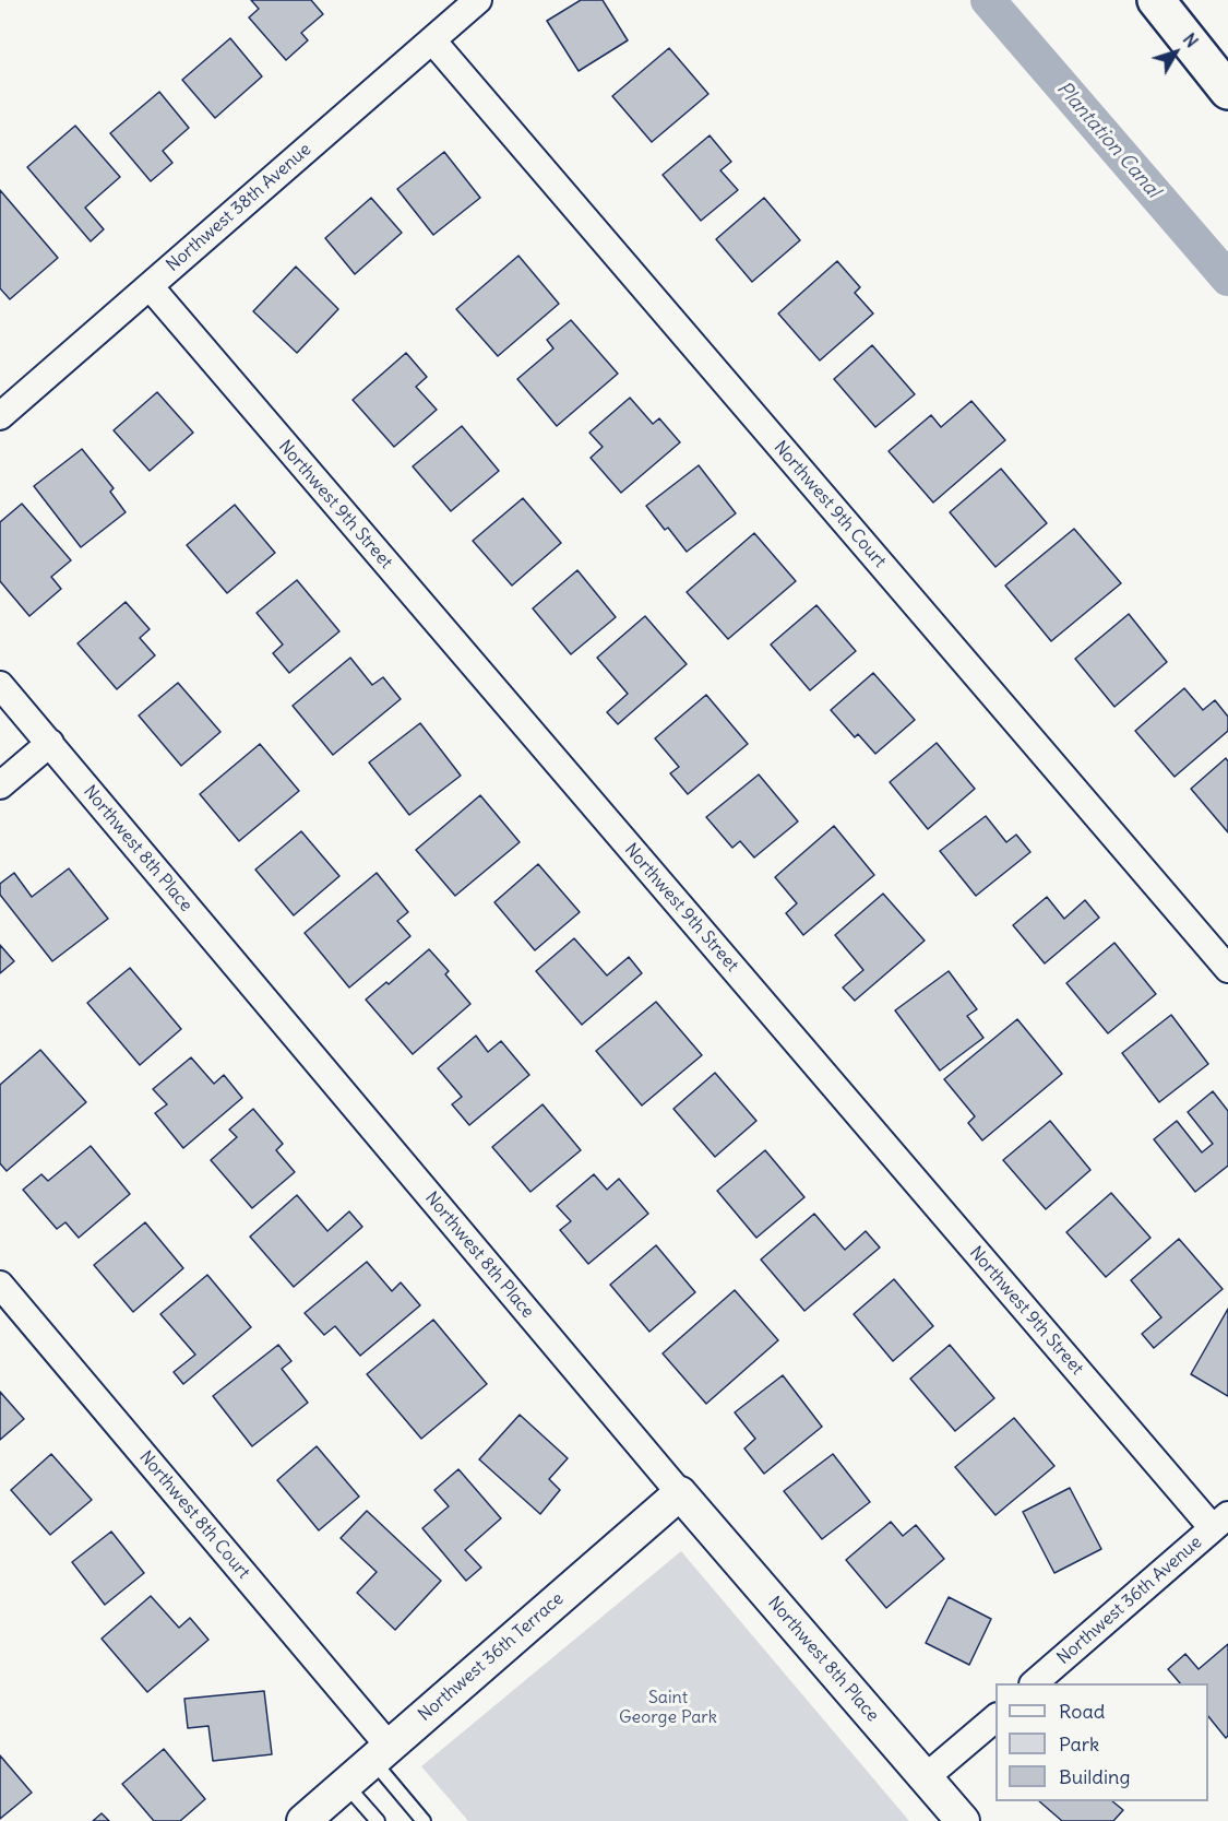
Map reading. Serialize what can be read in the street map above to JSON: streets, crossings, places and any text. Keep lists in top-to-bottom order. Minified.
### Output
{"streets":{"street":["Northwest 38th Avenue","Northwest 9th Street","Northwest 9th Court","Northwest 8th Place","Northwest 8th Court","Northwest 36th Avenue","Northwest 36th Terrace"]},"crossings":[["Northwest 38th Avenue","Northwest 9th Street"],["Northwest 38th Avenue","Northwest 9th Court"],["Northwest 9th Street","Northwest 36th Avenue"],["Northwest 8th Place","Northwest 36th Terrace"],["Northwest 8th Court","Northwest 36th Terrace"]],"water":["Plantation Canal"],"parks":["Saint George Park"],"legend":["Road","Park","Building"],"north":"top right"}
